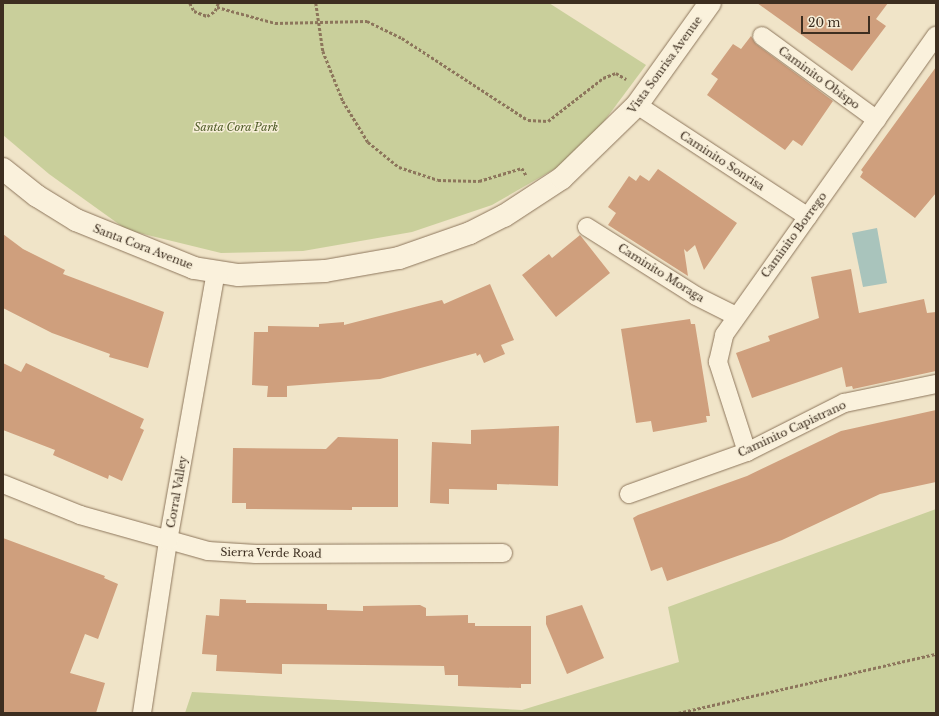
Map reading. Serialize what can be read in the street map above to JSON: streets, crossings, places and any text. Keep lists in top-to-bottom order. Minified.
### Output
{"streets":{"street":["Vista Sonrisa Avenue","Caminito Obispo","Caminito Sonrisa","Caminito Borrego","Santa Cora Avenue","Caminito Moraga","Caminito Capistrano","Corral Valley","Sierra Verde Road"]},"crossings":[["Vista Sonrisa Avenue","Caminito Sonrisa"],["Vista Sonrisa Avenue","Santa Cora Avenue"],["Caminito Obispo","Caminito Borrego"],["Caminito Sonrisa","Caminito Borrego"],["Caminito Borrego","Caminito Moraga"],["Caminito Borrego","Caminito Capistrano"],["Santa Cora Avenue","Corral Valley"],["Corral Valley","Sierra Verde Road"]],"parks":["Santa Cora Park"],"scale_bar":"20 m"}
